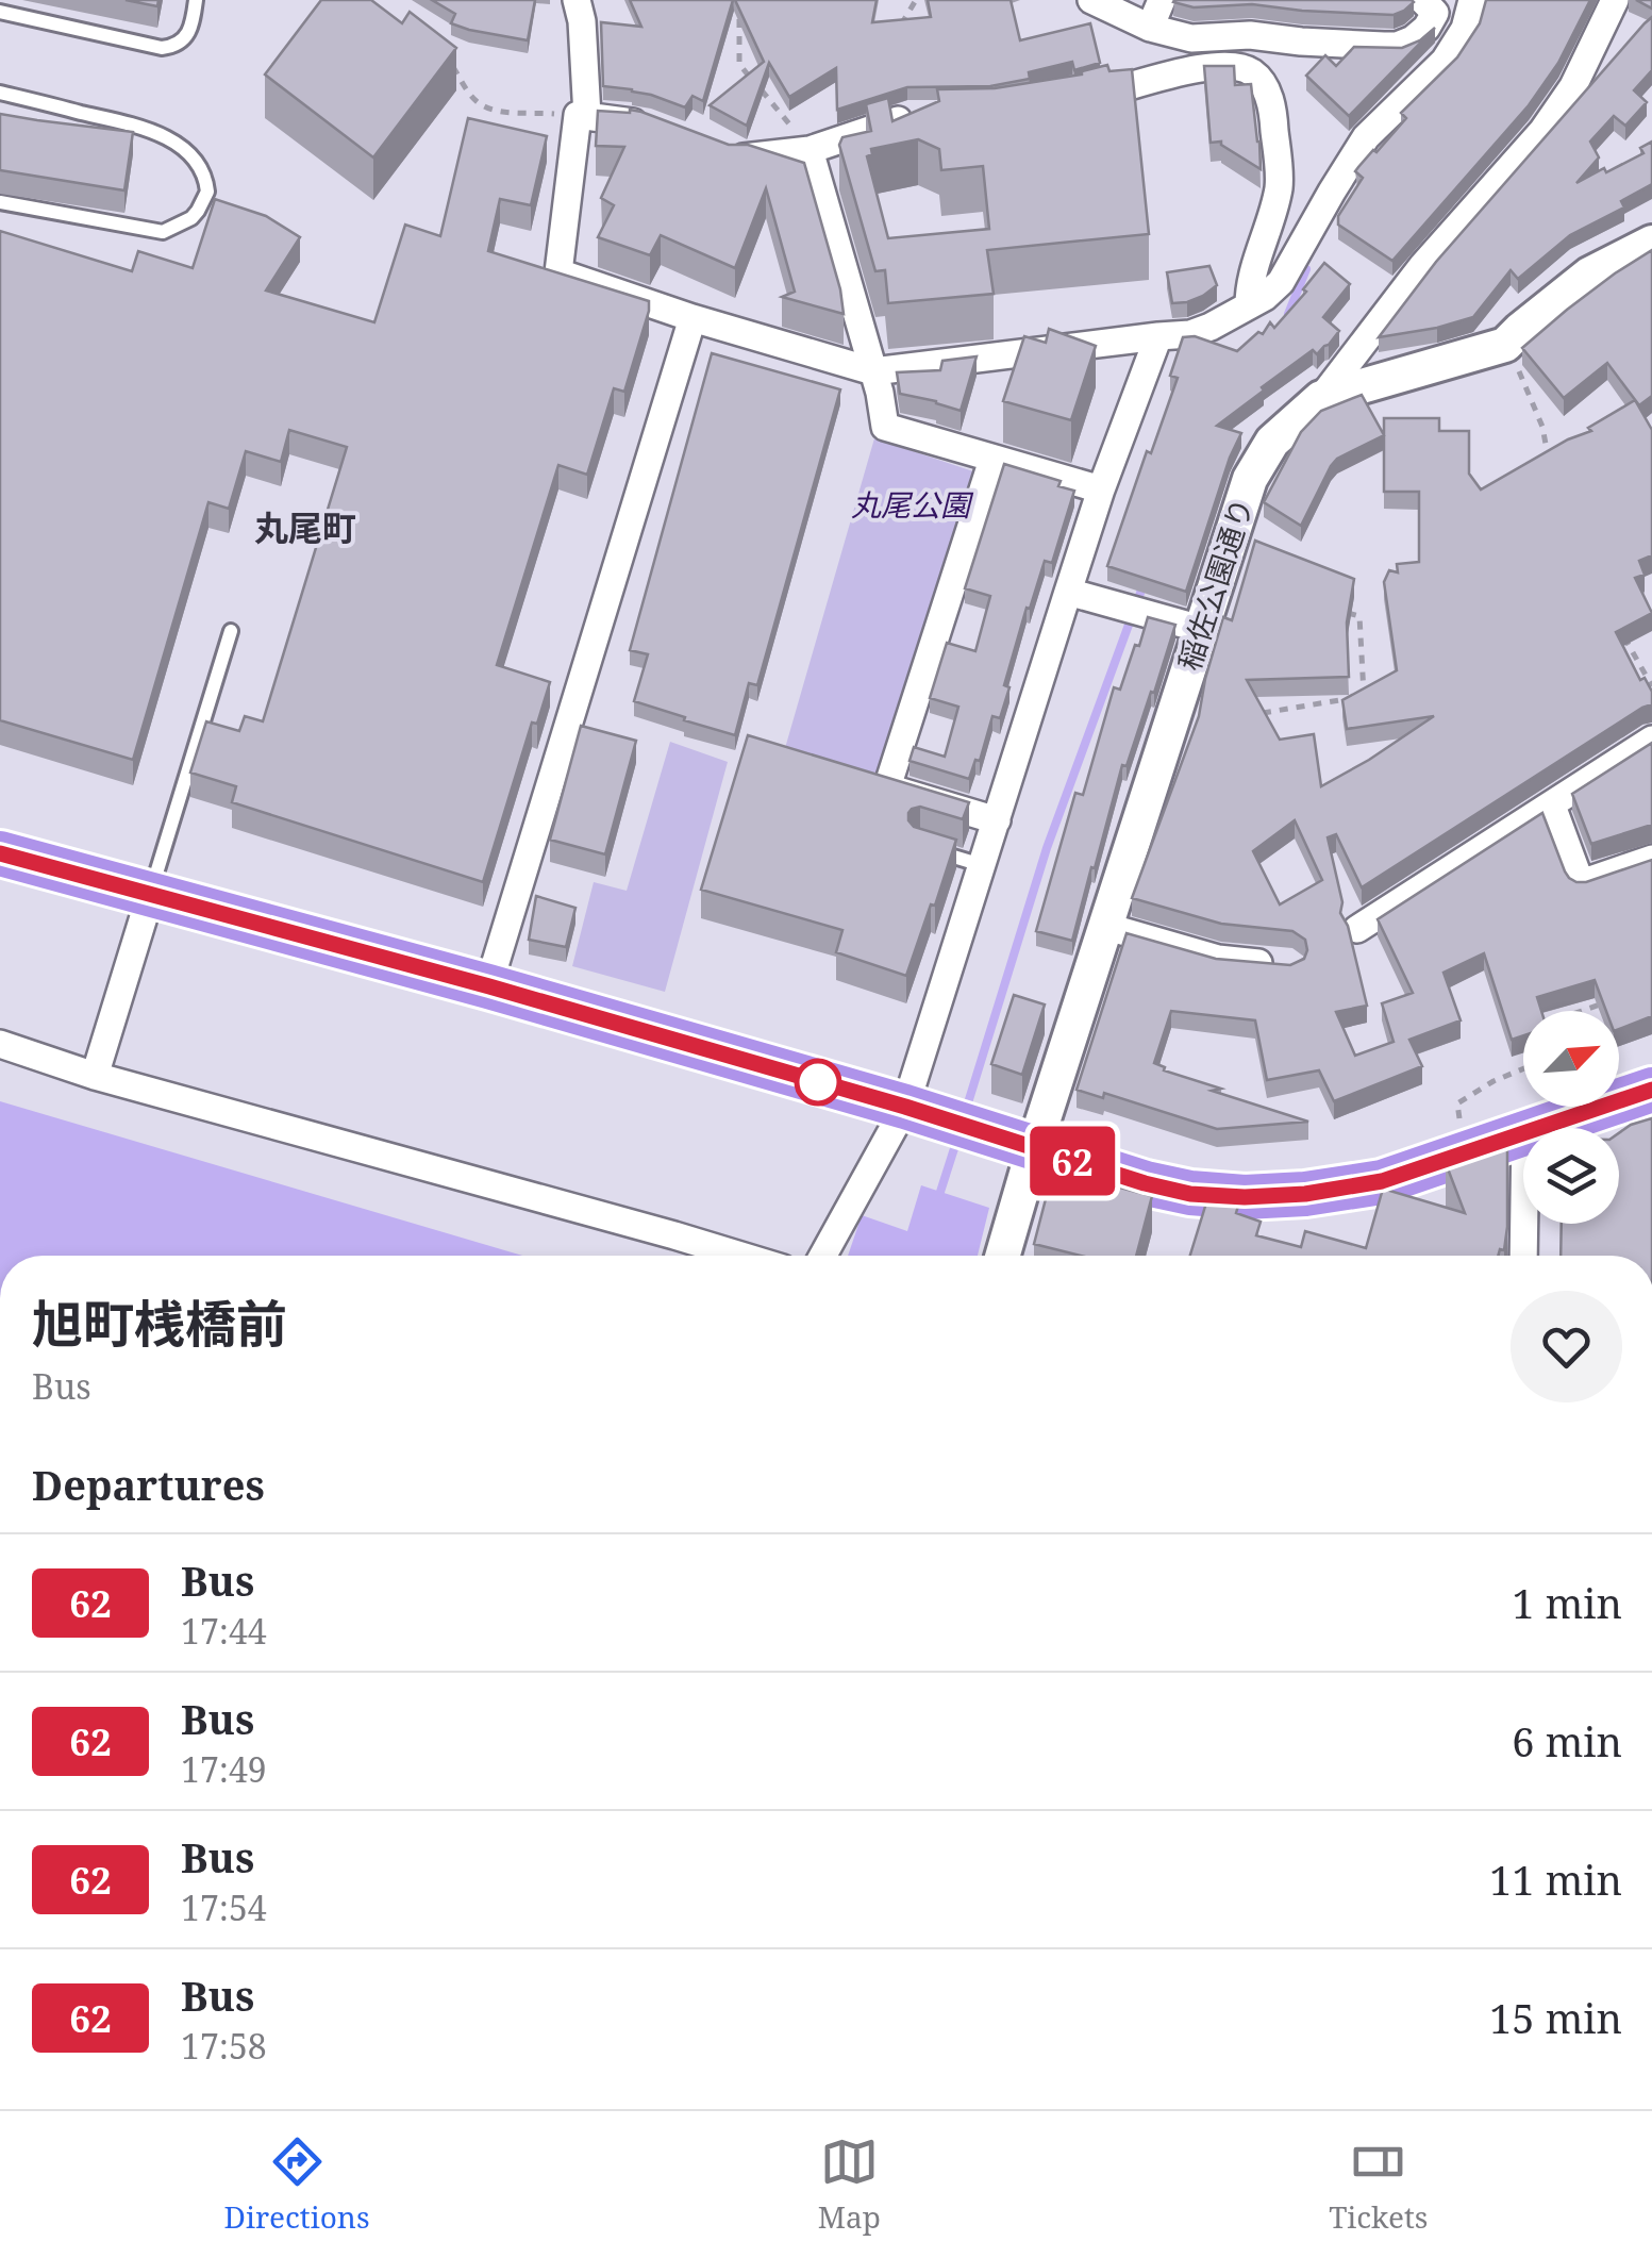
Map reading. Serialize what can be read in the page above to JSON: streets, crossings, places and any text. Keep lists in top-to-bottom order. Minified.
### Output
{"streets":{"street":["稲佐公園通り"]},"districts":["丸尾町"],"parks":["丸尾公園"],"lines":["bus line 62"],"north":"top right","page":{"on_map":"62","heading":[["旭町桟橋前","Bus"],"Departures"],"list":[{"mark":"62","name":"Bus","note":"17:44","value":"1 min"},{"mark":"62","name":"Bus","note":"17:49","value":"6 min"},{"mark":"62","name":"Bus","note":"17:54","value":"11 min"},{"mark":"62","name":"Bus","note":"17:58","value":"15 min"}],"tabs":["Directions","Map","Tickets"]}}
